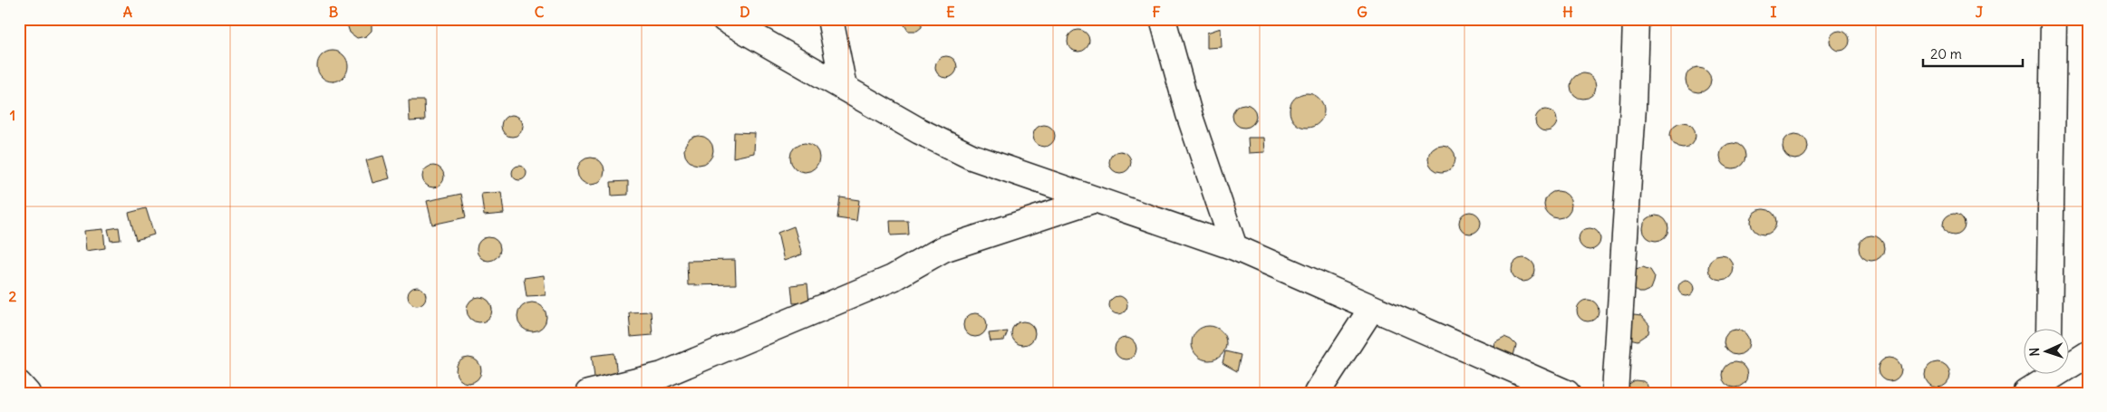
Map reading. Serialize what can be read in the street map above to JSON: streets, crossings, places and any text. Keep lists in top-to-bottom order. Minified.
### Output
{"scale_bar":"20 m","north":"left","grid":{"columns":["A","B","C","D","E","F","G","H","I","J"],"rows":["1","2"]}}
